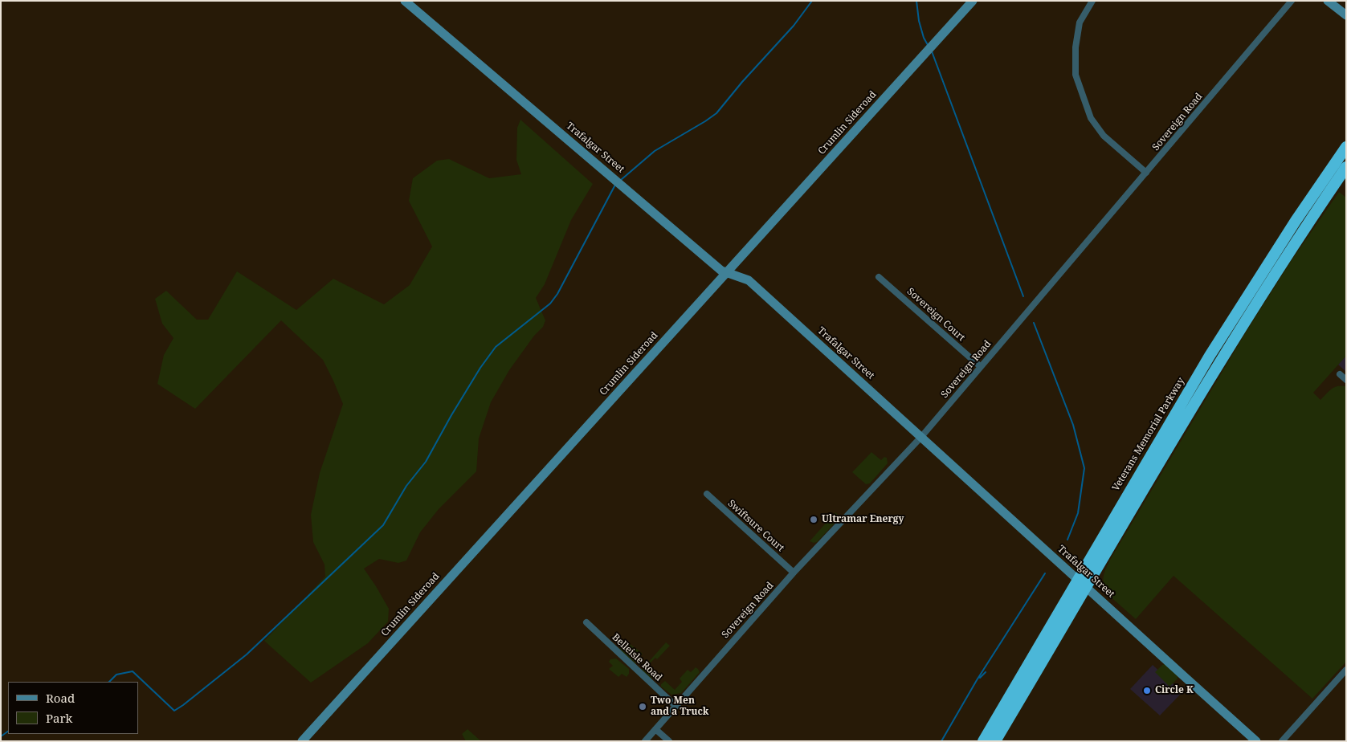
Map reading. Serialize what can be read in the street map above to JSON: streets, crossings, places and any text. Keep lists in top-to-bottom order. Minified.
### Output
{"streets":{"highway":["Veterans Memorial Parkway"],"main road":["Crumlin Sideroad","Trafalgar Street"],"street":["Sovereign Road","Sovereign Court","Swiftsure Court","Belleisle Road"]},"crossings":[["Sovereign Road","Trafalgar Street"],["Sovereign Road","Sovereign Court"],["Sovereign Road","Swiftsure Court"],["Sovereign Road","Belleisle Road"],["Crumlin Sideroad","Trafalgar Street"],["Trafalgar Street","Veterans Memorial Parkway"]],"places":["Ultramar Energy","Circle K","Two Men and a Truck"],"legend":["Road","Park"]}
